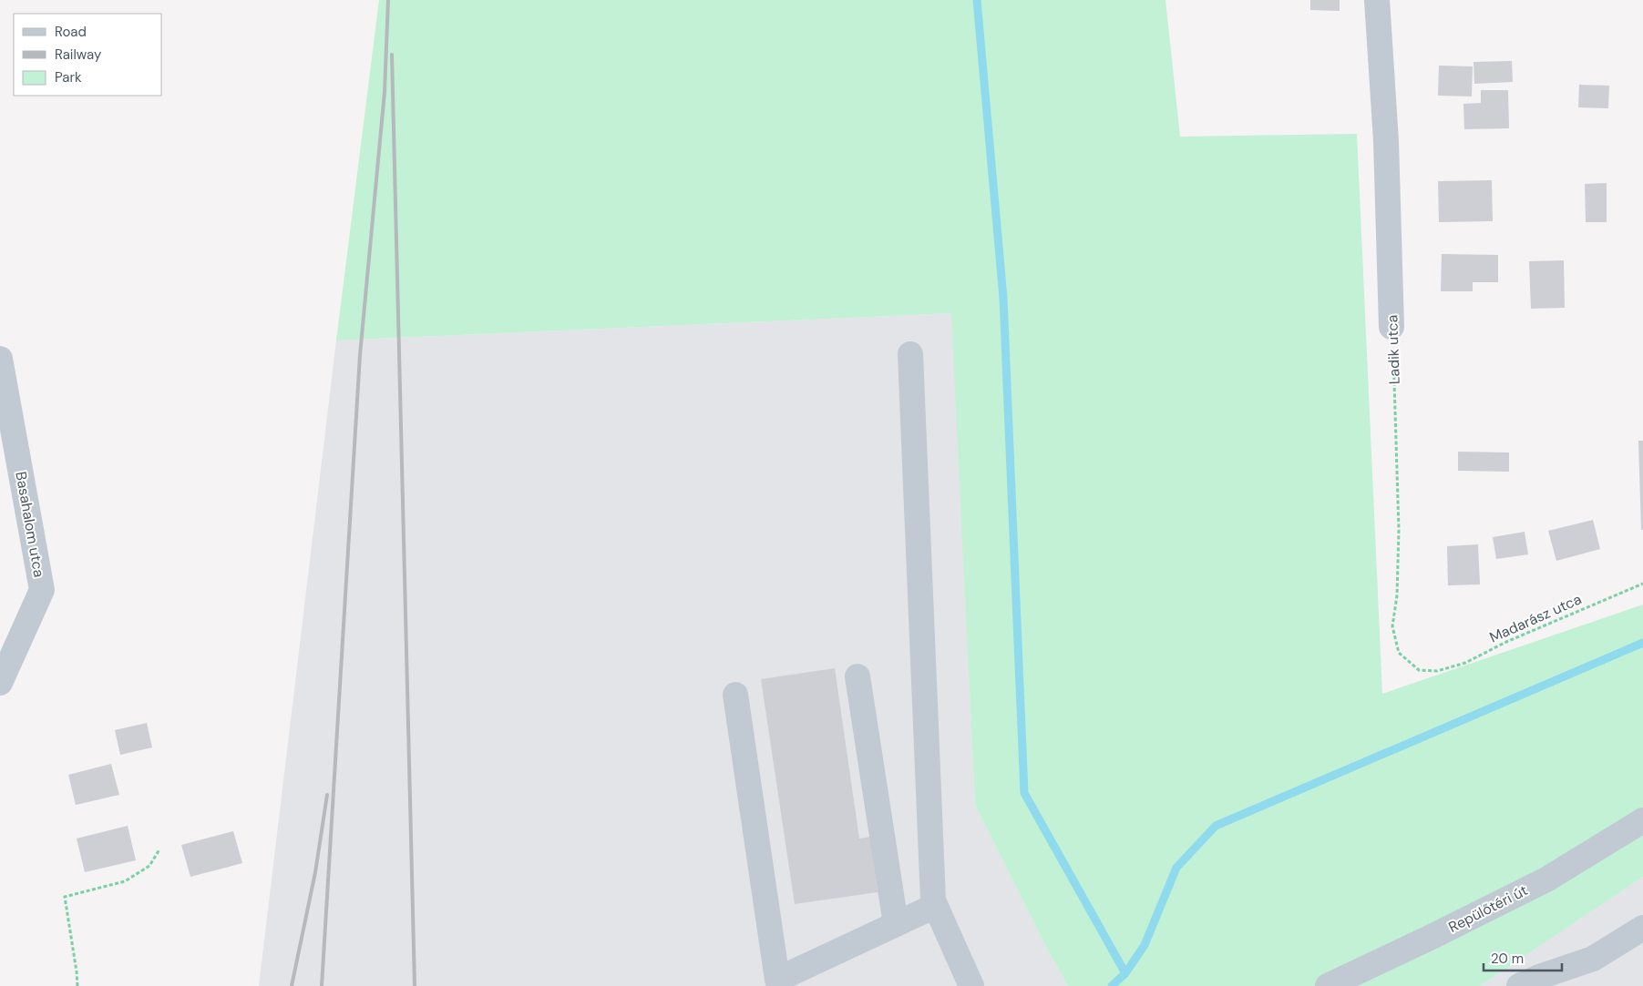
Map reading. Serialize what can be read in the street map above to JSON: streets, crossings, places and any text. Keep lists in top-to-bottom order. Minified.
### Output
{"streets":{"street":["Ladik utca","Basahalom utca","Repülőtéri út"],"path":["Madarász utca"]},"crossings":[["Ladik utca","Madarász utca"]],"legend":["Road","Railway","Park"],"scale_bar":"20 m"}
